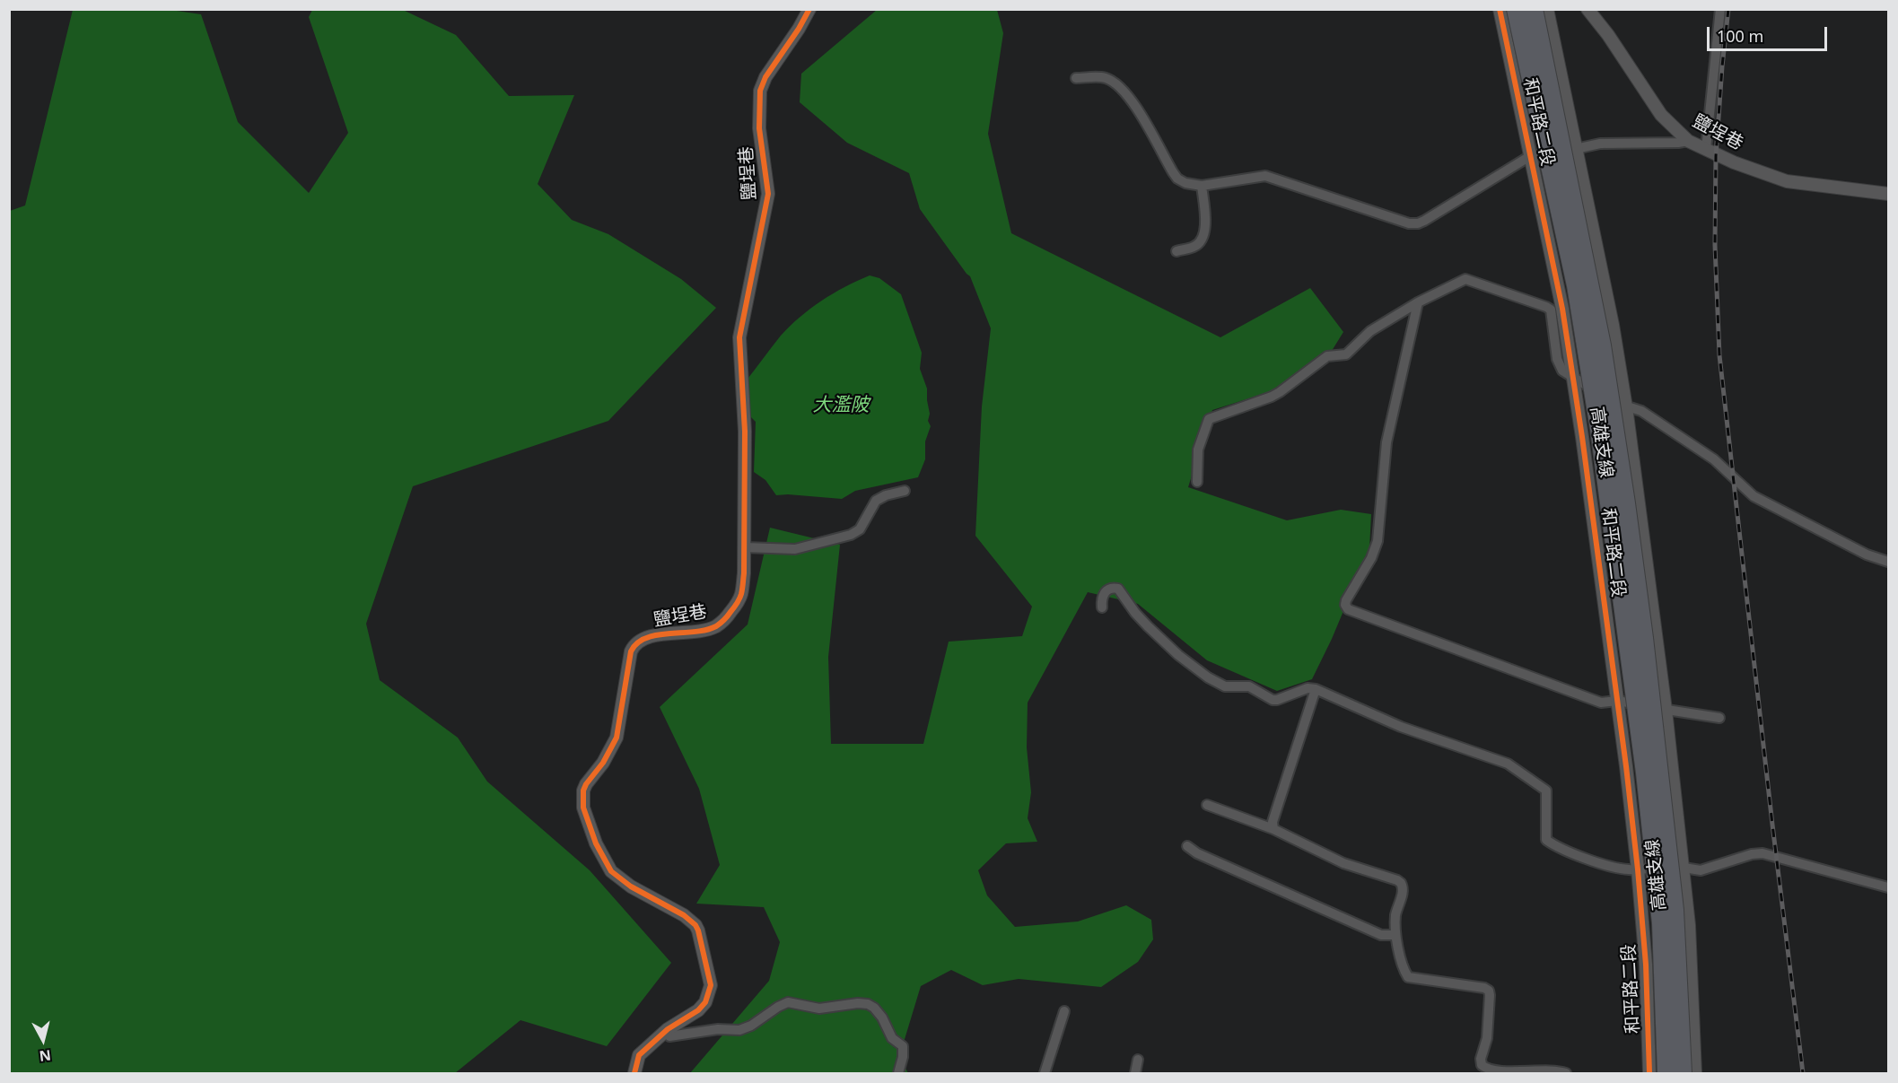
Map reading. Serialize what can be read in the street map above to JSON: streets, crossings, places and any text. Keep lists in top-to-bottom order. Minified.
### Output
{"streets":{"highway":["高雄支線"],"street":["和平路二段","鹽埕巷"]},"water":["大濫陂"],"scale_bar":"100 m","north":"bottom"}
